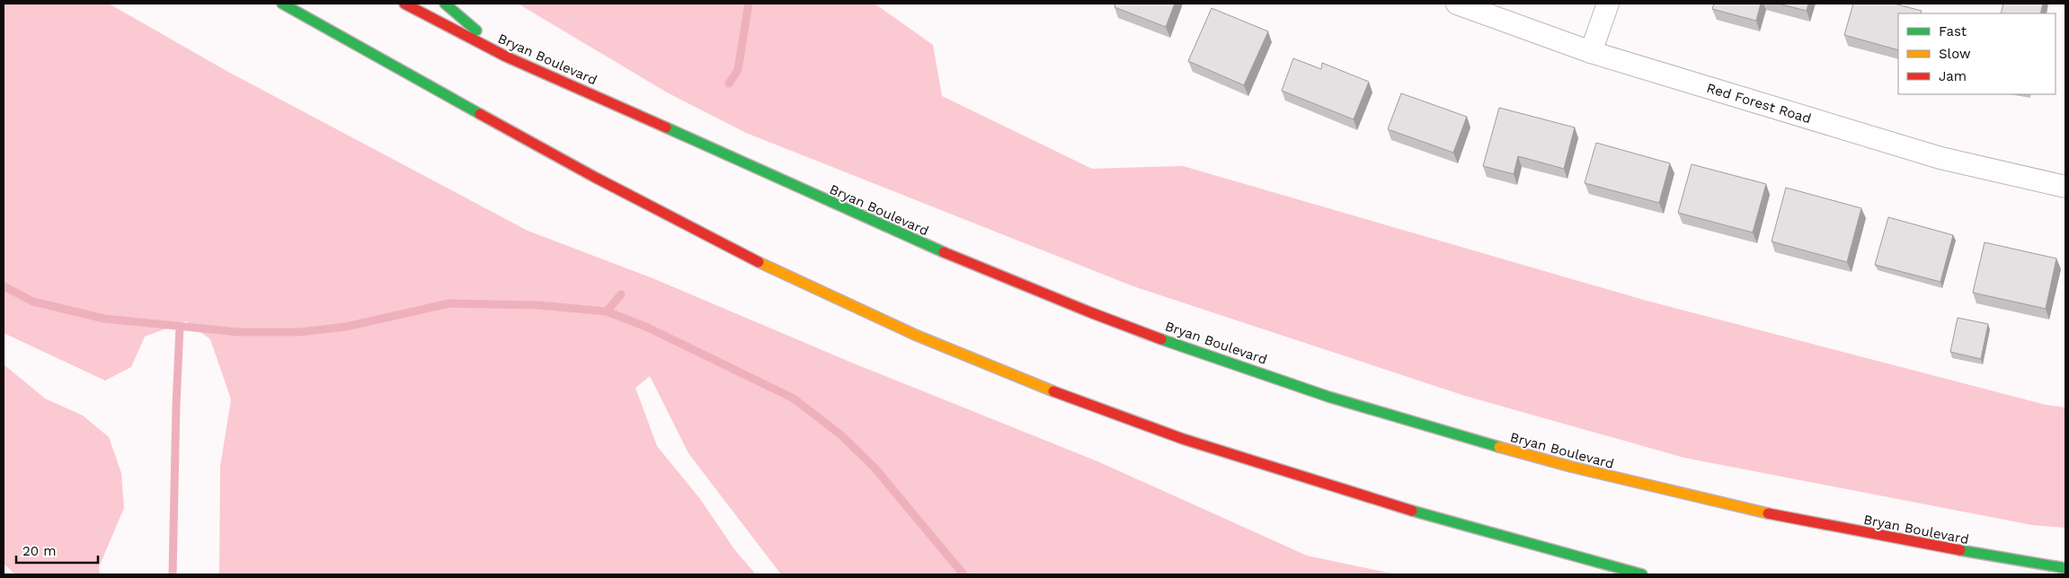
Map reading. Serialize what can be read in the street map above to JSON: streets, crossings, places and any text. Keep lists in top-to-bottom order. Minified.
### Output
{"streets":{"highway":["Bryan Boulevard"],"street":["Red Forest Road"]},"legend":["Fast","Slow","Jam"],"scale_bar":"20 m"}
